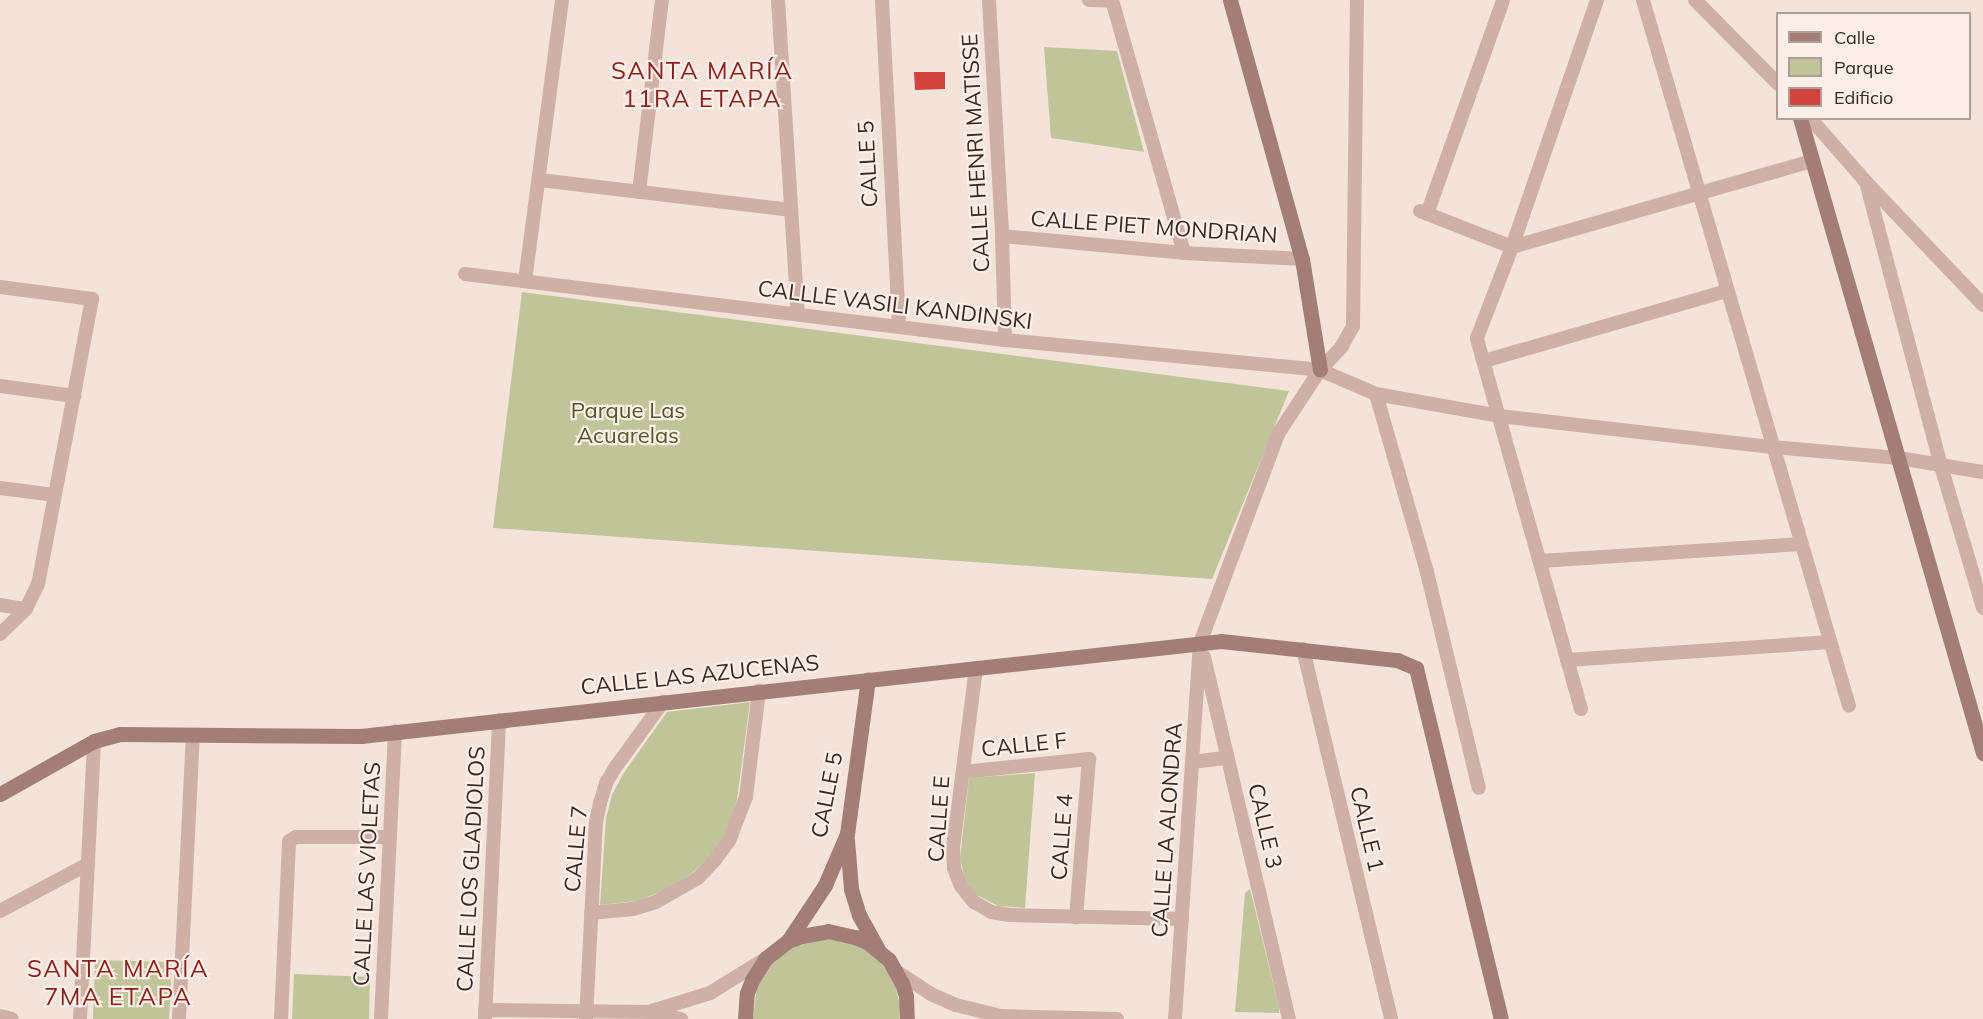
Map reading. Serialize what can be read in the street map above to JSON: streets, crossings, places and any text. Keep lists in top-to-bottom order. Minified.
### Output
{"streets":{"street":["CALLE HENRI MATISSE","CALLE 5","CALLE PIET MONDRIAN","CALLLE VASILI KANDINSKI","CALLE LAS AZUCENAS","CALLE F","CALLE E","CALLE 3","CALLE 1","CALLE LA ALONDRA","CALLE 4","CALLE 7","CALLE LOS GLADIOLOS","CALLE LAS VIOLETAS"]},"crossings":[["CALLE HENRI MATISSE","CALLE PIET MONDRIAN"],["CALLE HENRI MATISSE","CALLLE VASILI KANDINSKI"],["CALLE 5","CALLLE VASILI KANDINSKI"],["CALLE 5","CALLE LAS AZUCENAS"],["CALLLE VASILI KANDINSKI","CALLE LA ALONDRA"],["CALLE LAS AZUCENAS","CALLE E"],["CALLE LAS AZUCENAS","CALLE 3"],["CALLE LAS AZUCENAS","CALLE 1"],["CALLE LAS AZUCENAS","CALLE LA ALONDRA"],["CALLE LAS AZUCENAS","CALLE 7"],["CALLE LAS AZUCENAS","CALLE LOS GLADIOLOS"],["CALLE LAS AZUCENAS","CALLE LAS VIOLETAS"],["CALLE F","CALLE E"],["CALLE F","CALLE 4"],["CALLE E","CALLE LA ALONDRA"],["CALLE E","CALLE 4"],["CALLE 3","CALLE LA ALONDRA"]],"districts":["SANTA MARÍA 11RA ETAPA","SANTA MARÍA 7MA ETAPA"],"parks":["Parque Las Acuarelas"],"legend":["Calle","Parque","Edificio"]}
